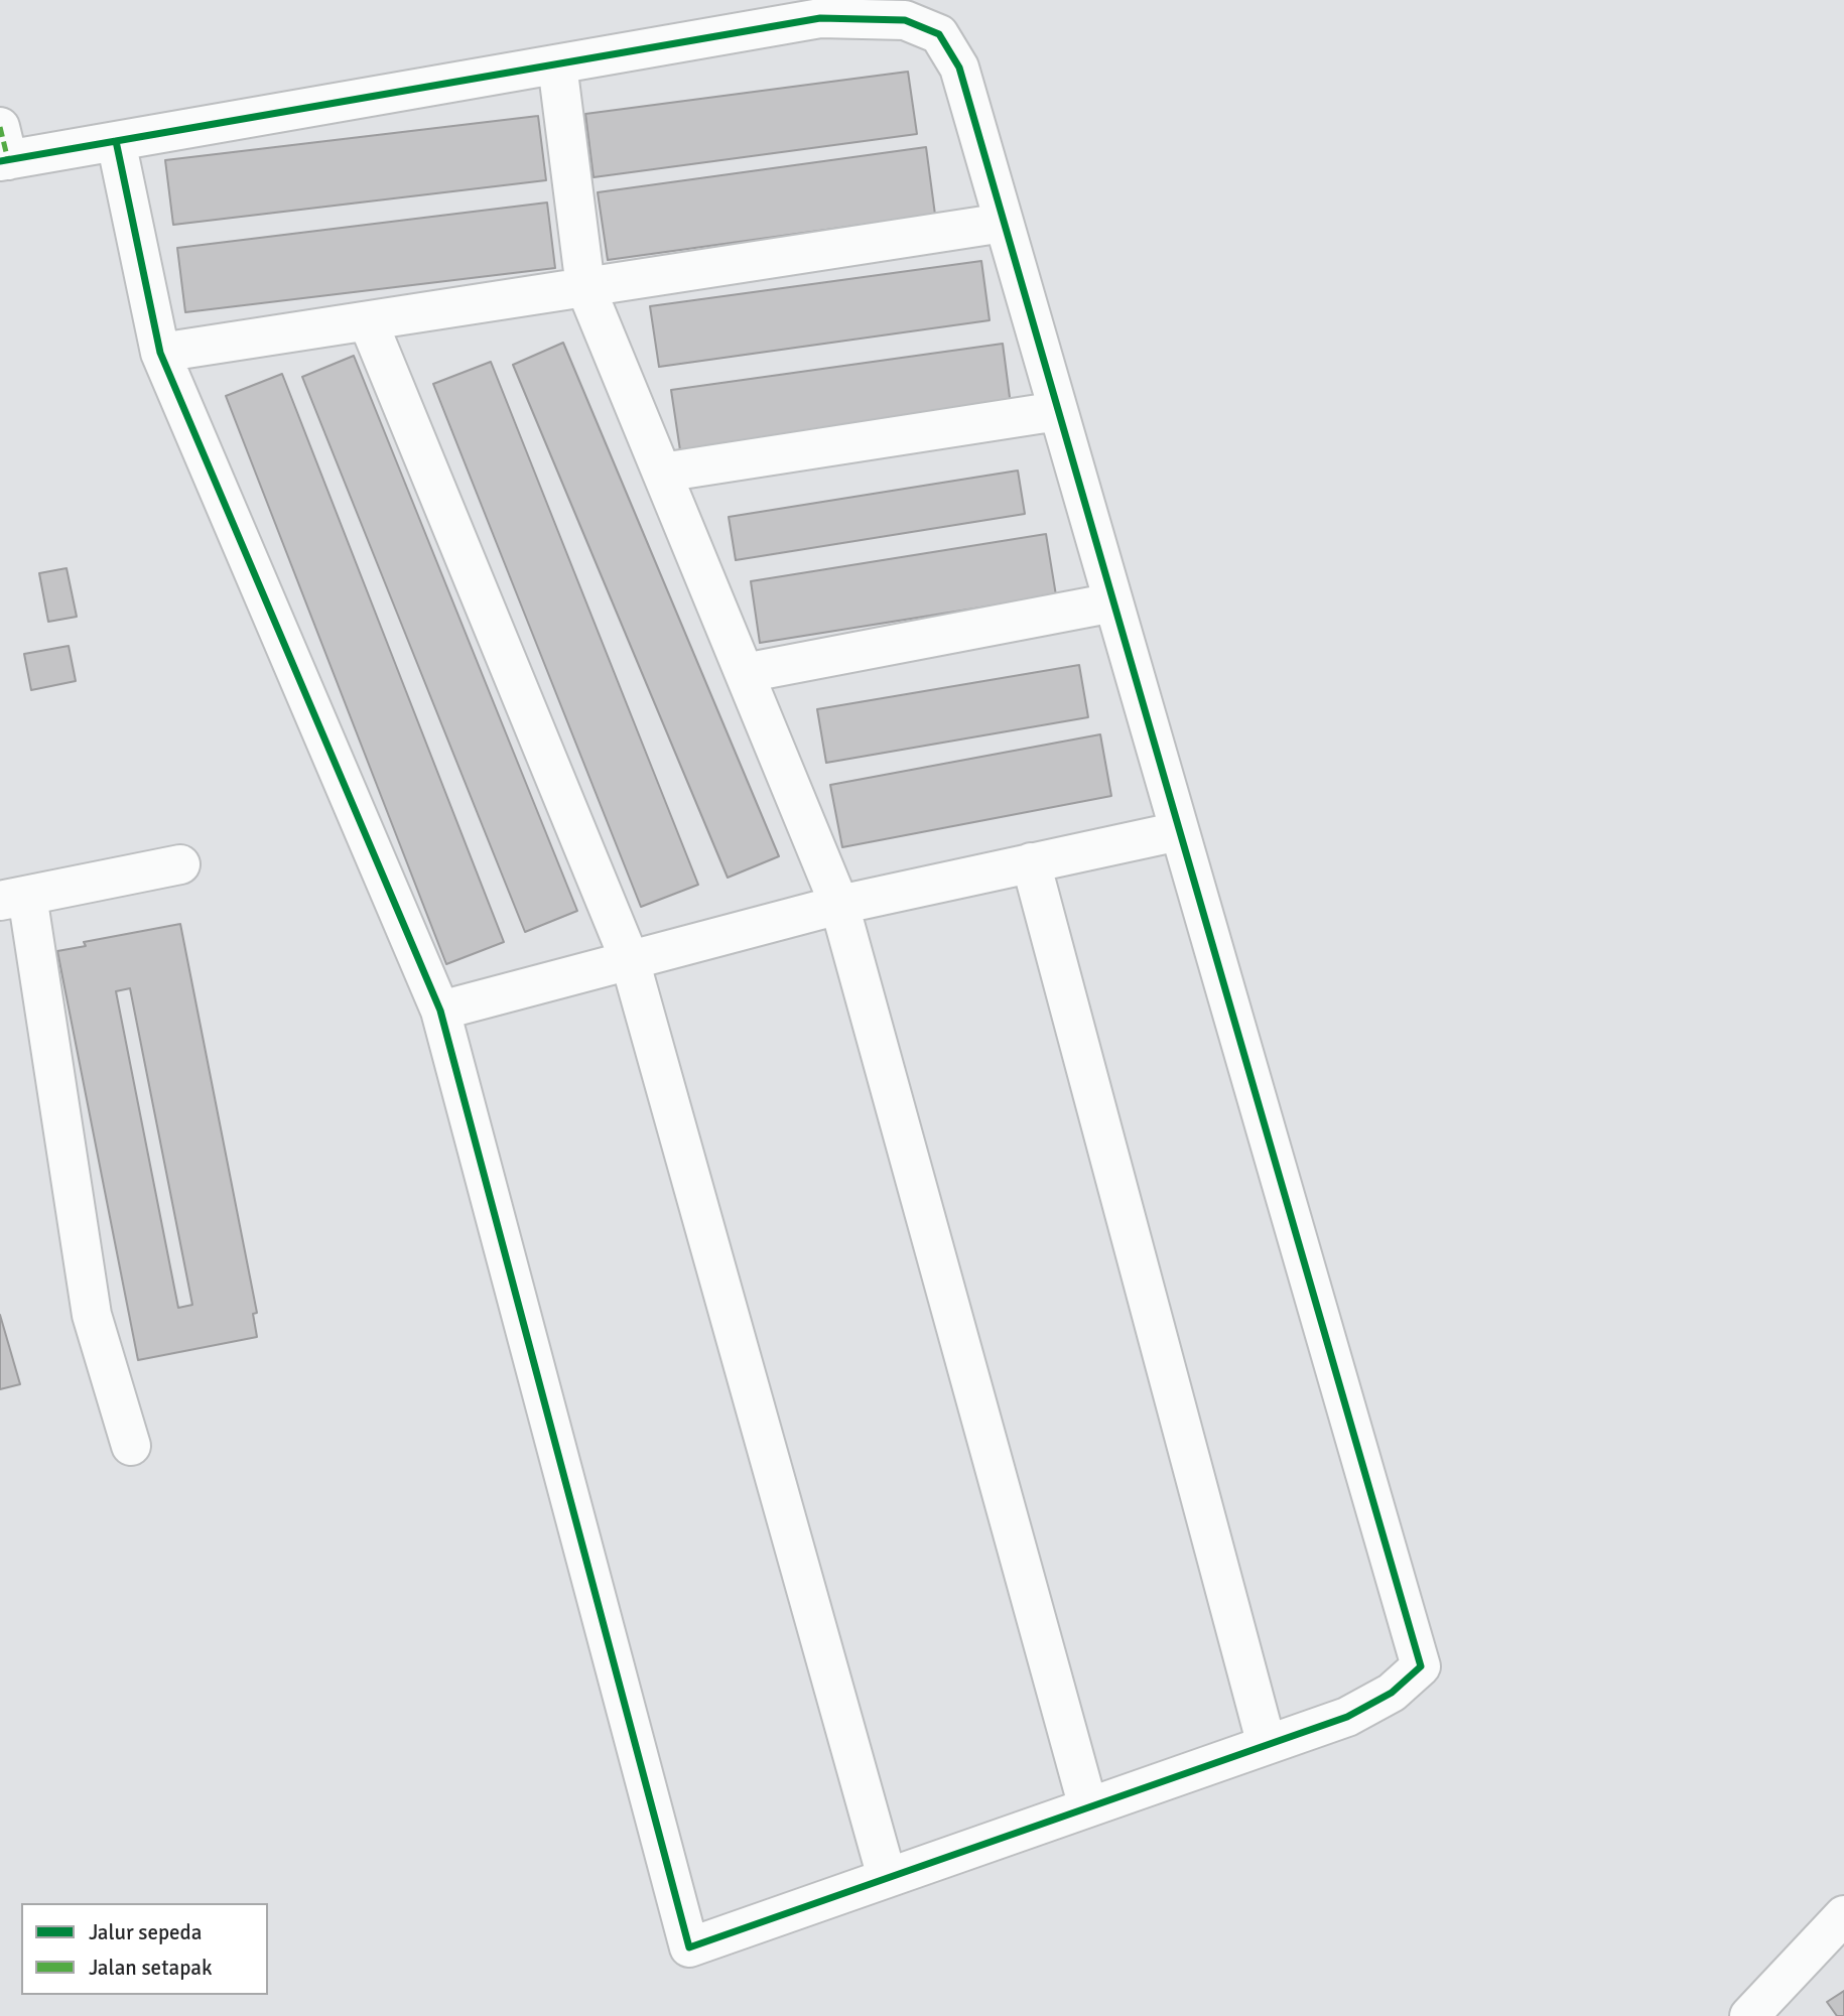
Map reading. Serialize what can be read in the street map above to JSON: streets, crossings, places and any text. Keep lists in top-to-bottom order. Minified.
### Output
{"legend":["Jalur sepeda","Jalan setapak"]}
